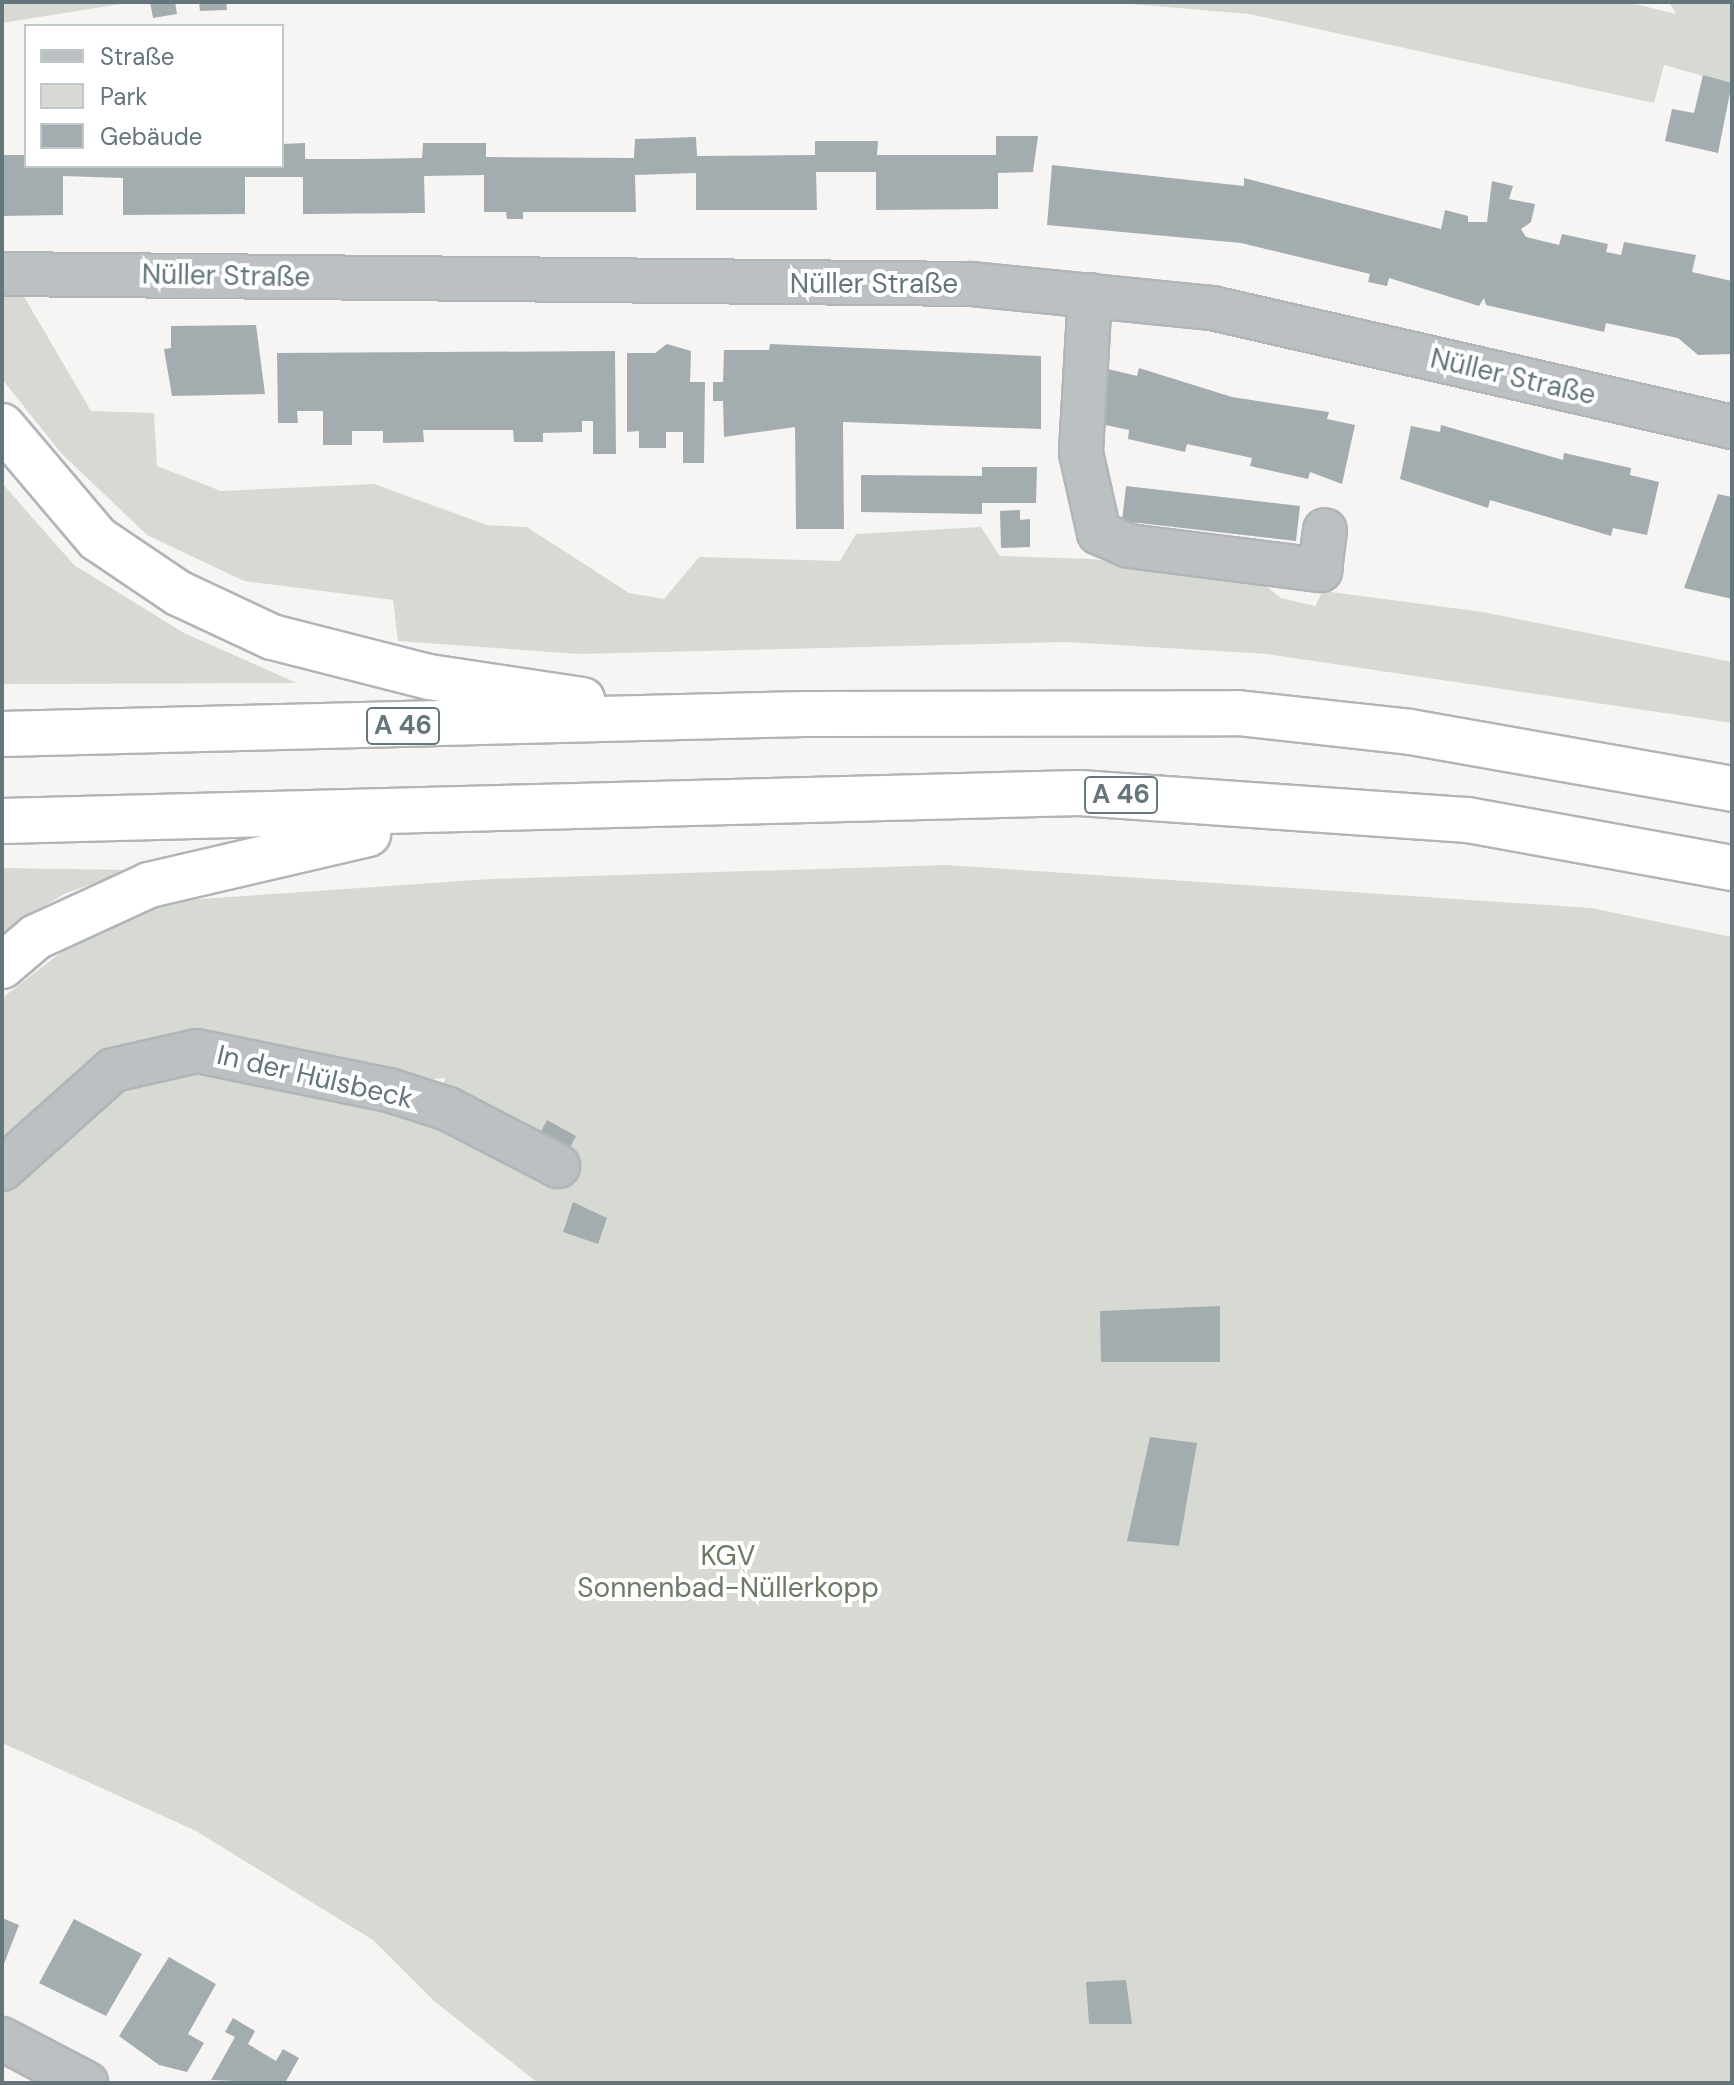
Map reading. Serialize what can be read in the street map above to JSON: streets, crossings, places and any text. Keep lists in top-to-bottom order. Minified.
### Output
{"streets":{"highway":["A 46"],"street":["Nüller Straße","In der Hülsbeck"]},"parks":["KGV Sonnenbad-Nüllerkopp"],"legend":["Straße","Park","Gebäude"]}
